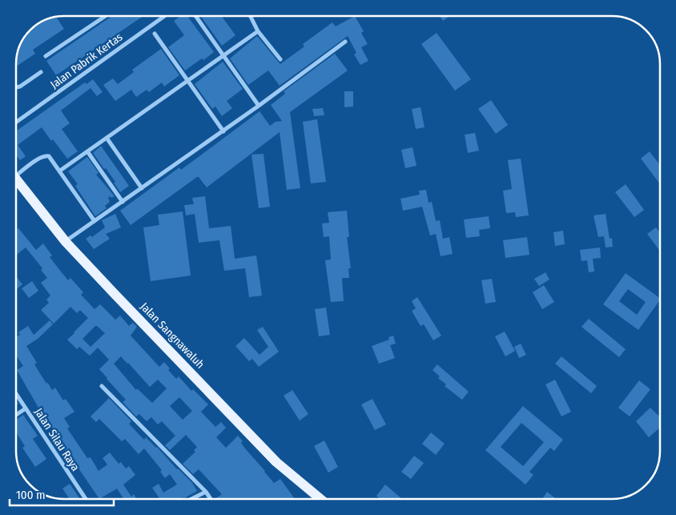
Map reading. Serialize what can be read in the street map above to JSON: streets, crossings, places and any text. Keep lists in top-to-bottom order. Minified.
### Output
{"streets":{"main road":["Jalan Sangnawaluh"],"street":["Jalan Pabrik Kertas","Jalan Silau Raya"]},"scale_bar":"100 m"}
